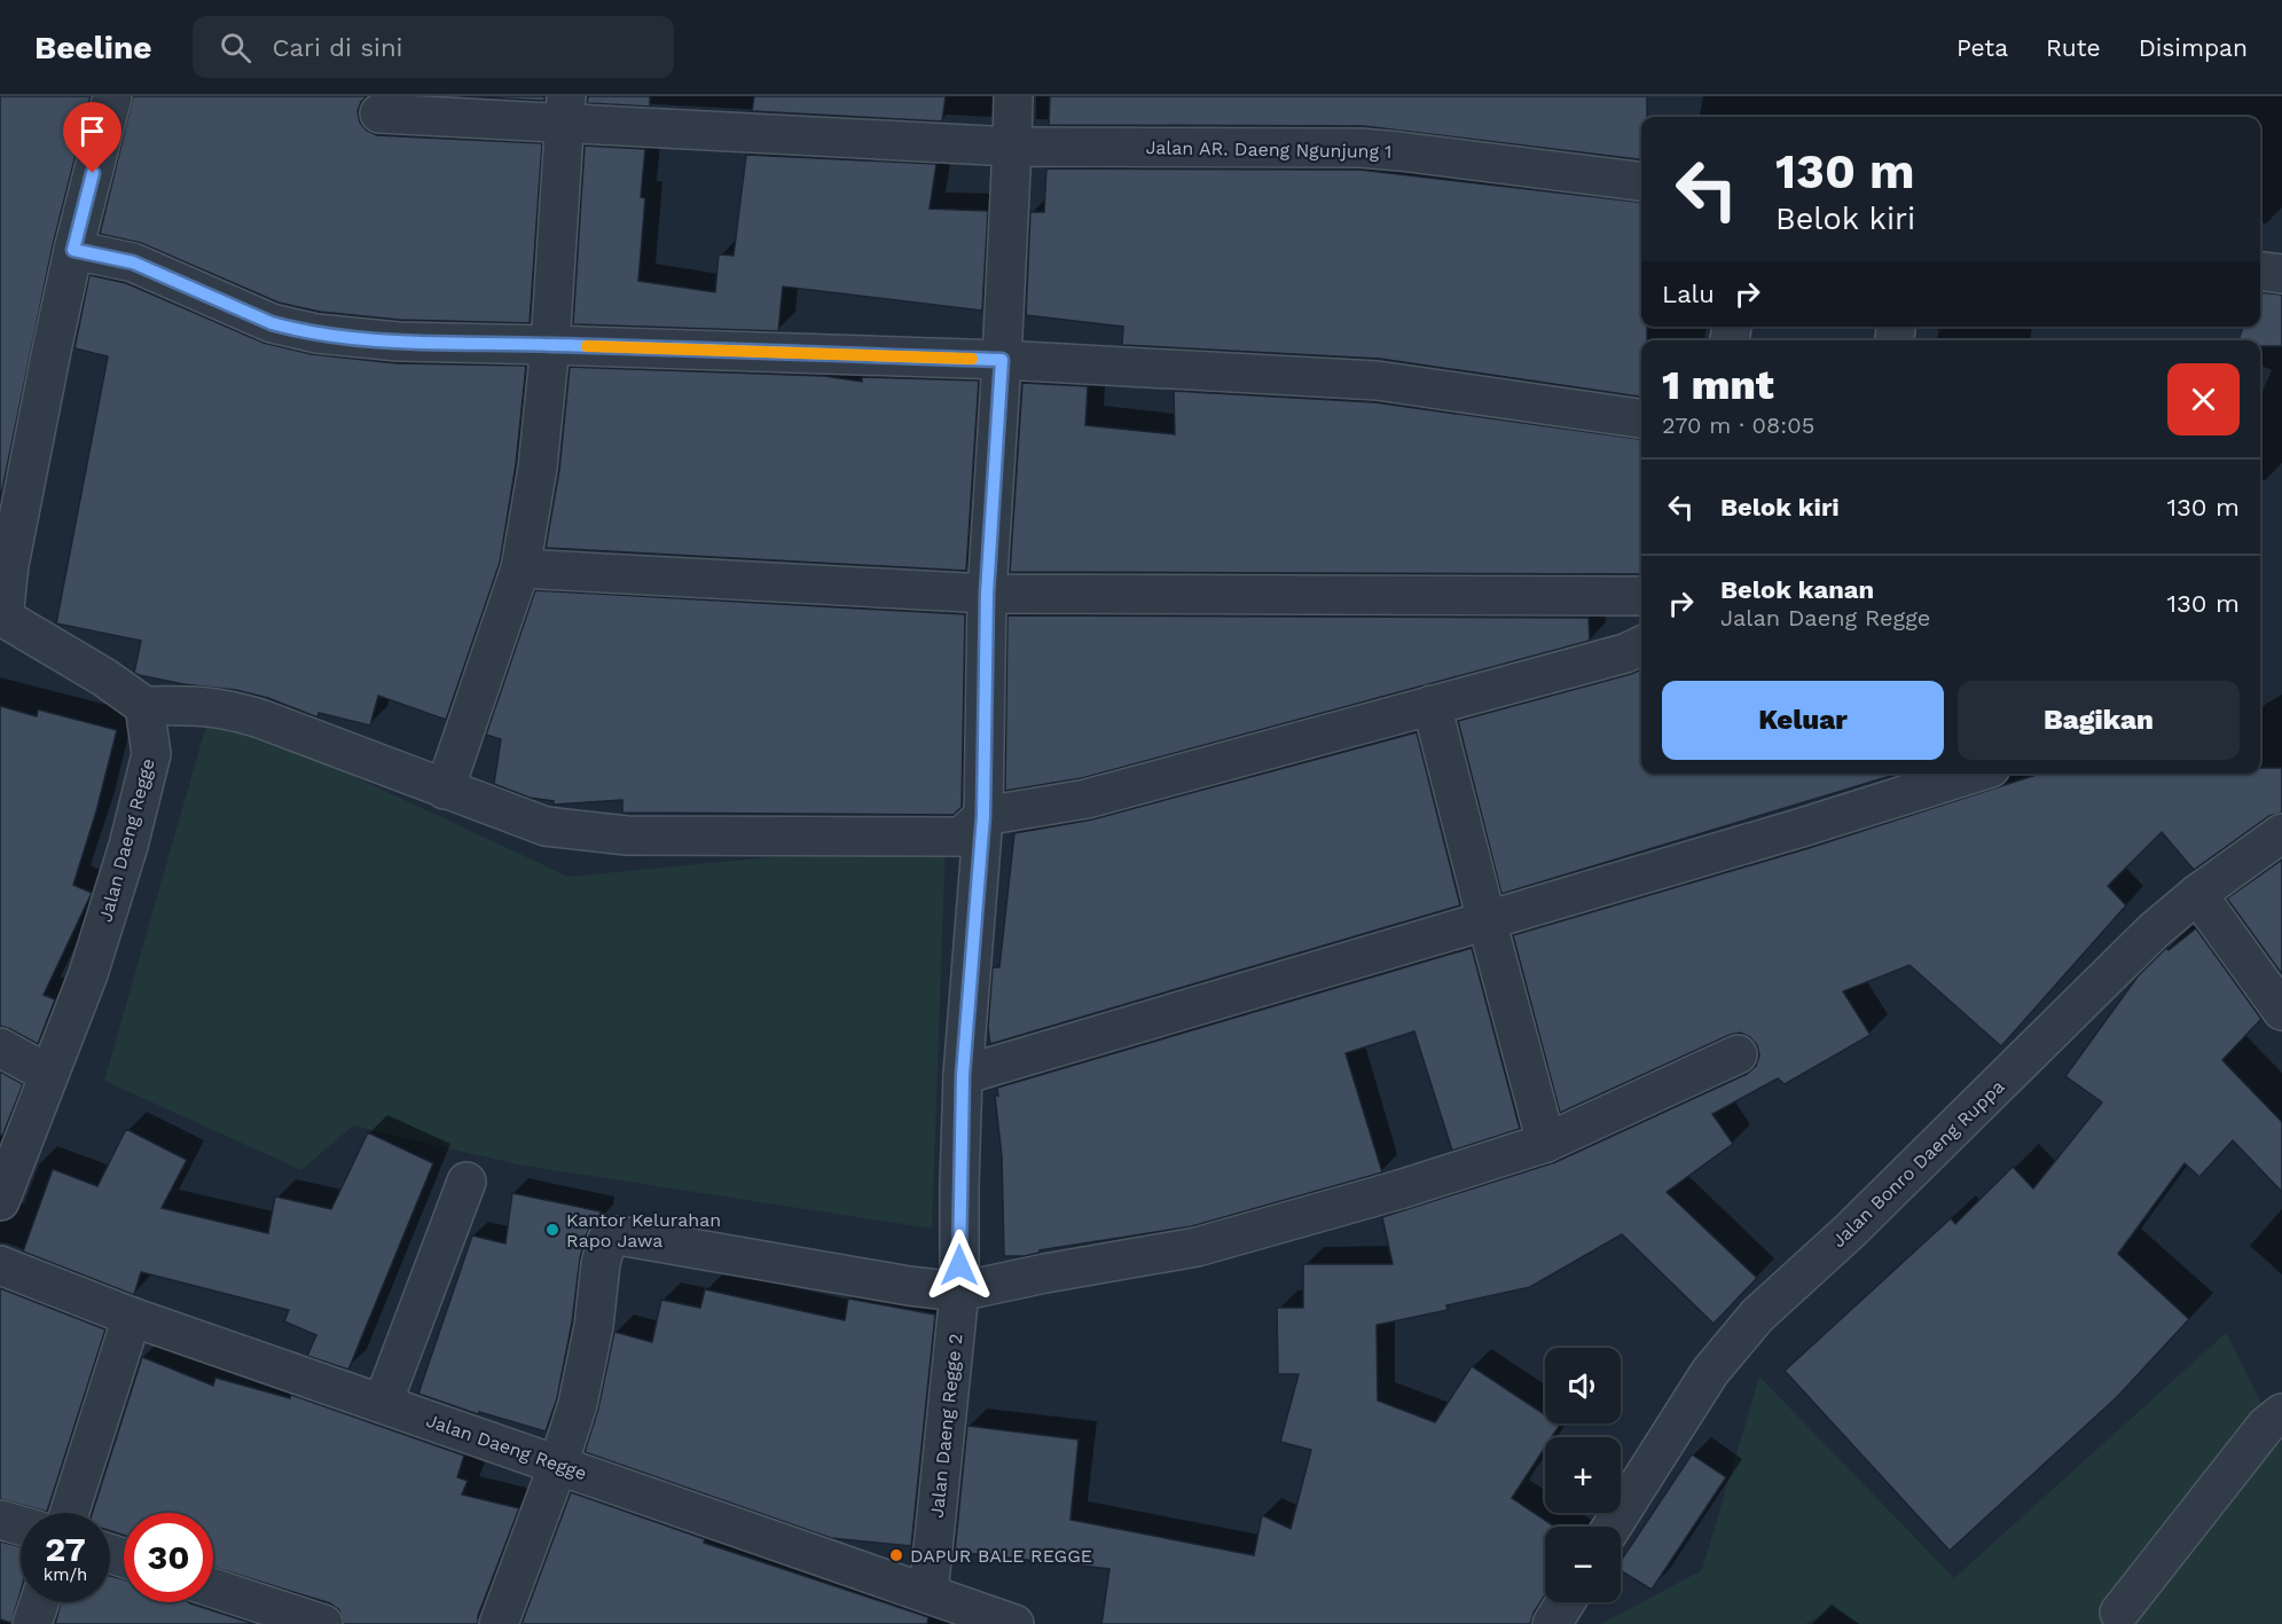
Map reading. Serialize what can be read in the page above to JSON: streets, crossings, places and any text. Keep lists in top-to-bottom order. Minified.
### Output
{"streets":{"street":["Jalan AR. Daeng Ngunjung 1","Jalan Daeng Regge","Jalan Bonro Daeng Ruppa","Jalan Daeng Regge 2"]},"crossings":[["Jalan AR. Daeng Ngunjung 1","Jalan Daeng Regge 2"],["Jalan Daeng Regge","Jalan Daeng Regge 2"]],"places":["Kantor Kelurahan Rapo Jawa","DAPUR BALE REGGE"],"page":{"header":"Beeline","search":"Cari di sini","nav":["Peta","Rute","Disimpan"],"turn":["130 m","Belok kiri"],"then":"Lalu","heading":["1 mnt","270 m · 08:05"],"list":[{"name":"Belok kiri","value":"130 m"},{"name":"Belok kanan","note":"Jalan Daeng Regge","value":"130 m"}],"buttons":["Keluar","Bagikan"],"map_buttons":["+","−"],"speed":"27 km/h","limit":"30"}}
